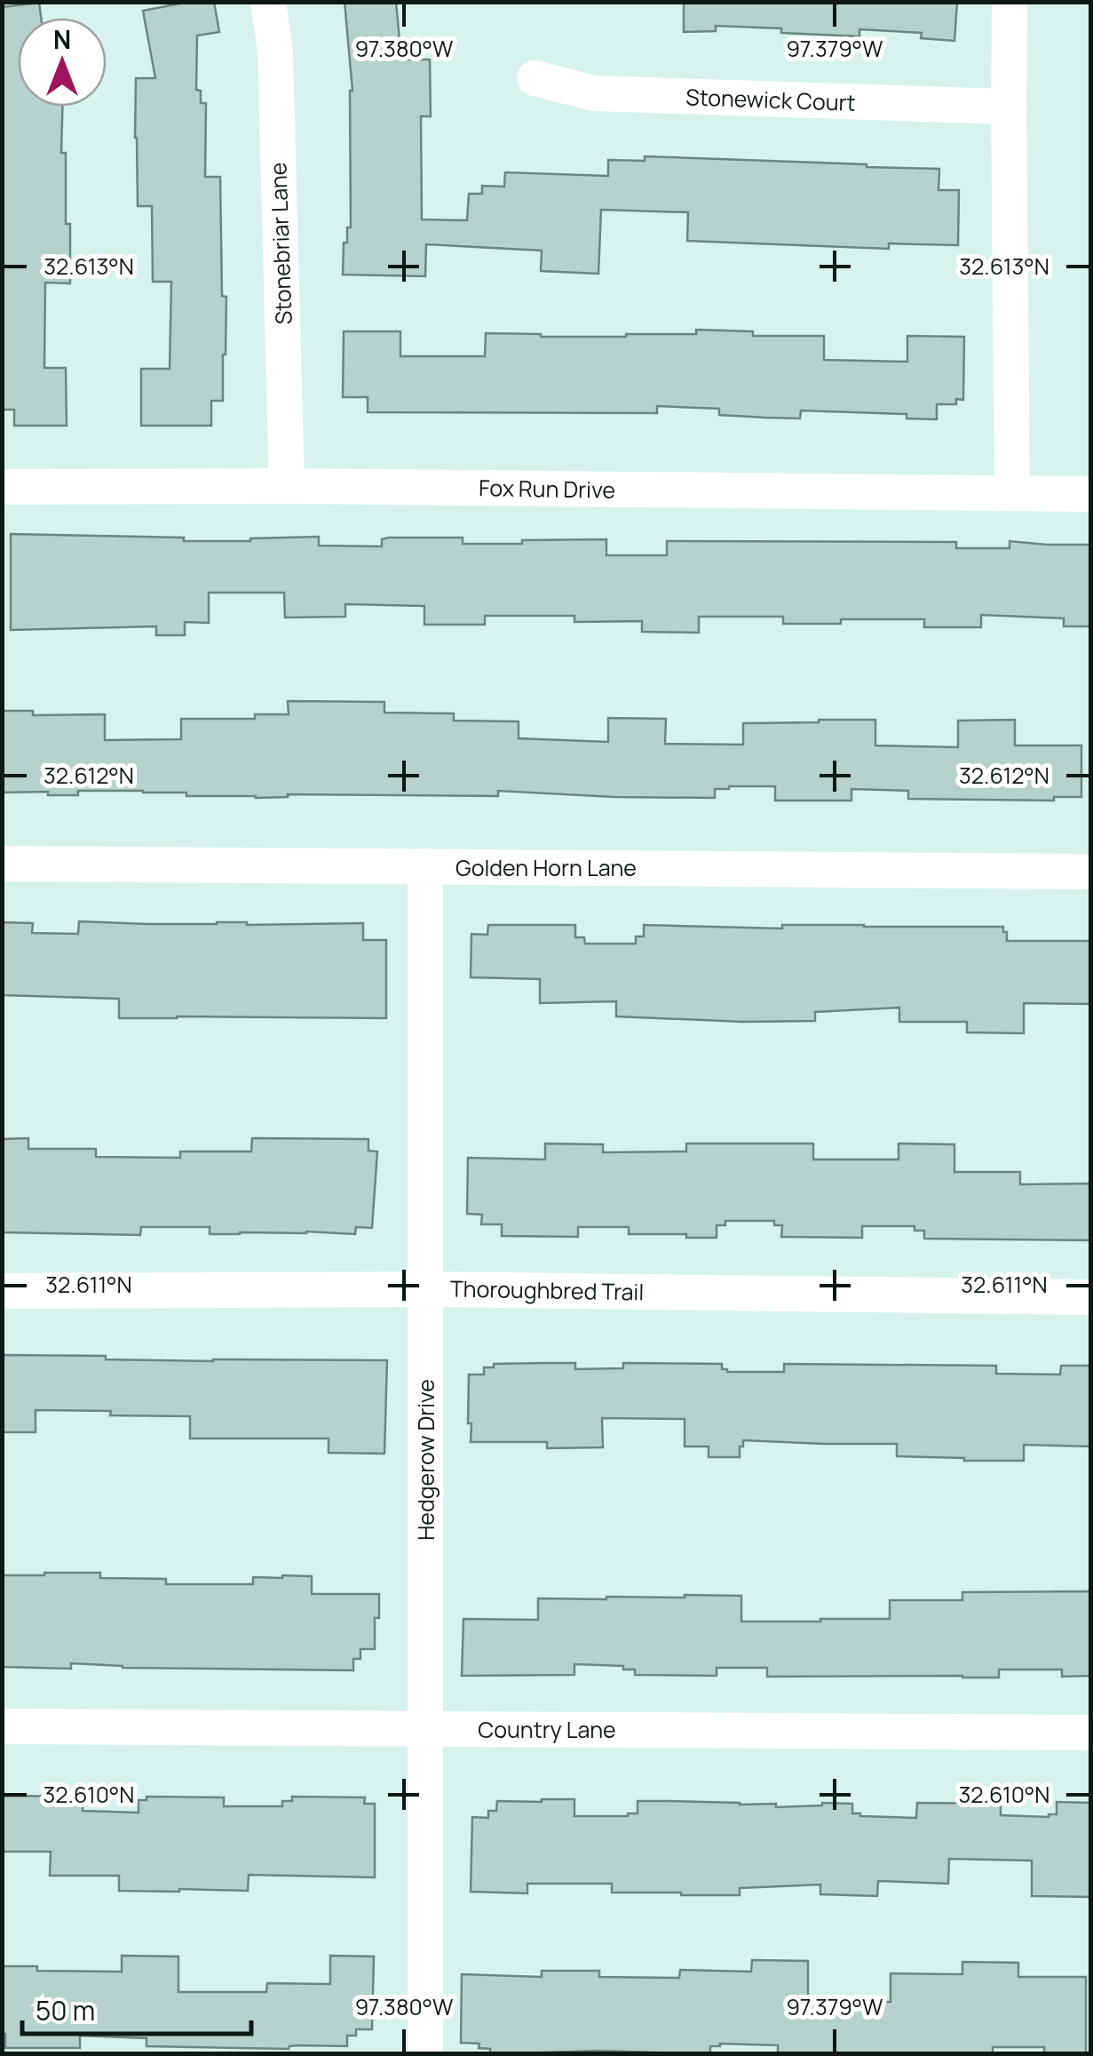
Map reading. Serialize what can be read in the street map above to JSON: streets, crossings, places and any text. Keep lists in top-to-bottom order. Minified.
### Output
{"streets":{"street":["Stonewick Court","Stonebriar Lane","Fox Run Drive","Golden Horn Lane","Thoroughbred Trail","Hedgerow Drive","Country Lane"]},"crossings":[["Stonebriar Lane","Fox Run Drive"],["Golden Horn Lane","Hedgerow Drive"],["Thoroughbred Trail","Hedgerow Drive"],["Hedgerow Drive","Country Lane"]],"scale_bar":"50 m","north":"top","coordinates":["97.380°W","97.379°W","32.613°N","32.612°N","32.611°N","32.610°N"]}
